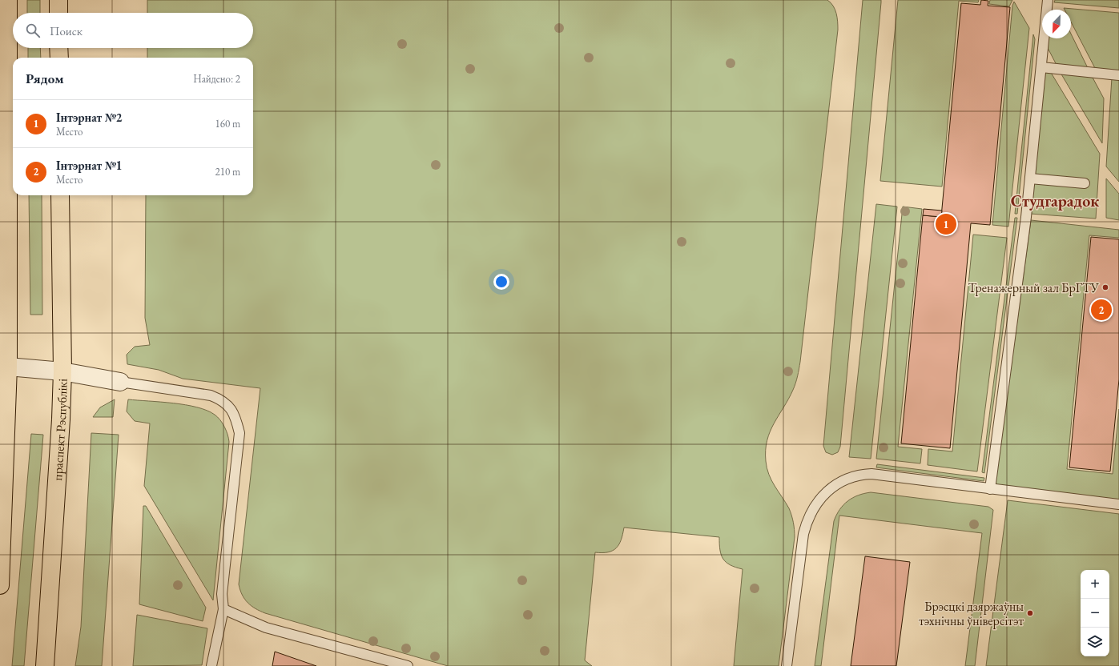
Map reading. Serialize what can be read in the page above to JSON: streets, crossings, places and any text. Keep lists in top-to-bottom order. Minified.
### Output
{"streets":{"highway":["праспект Рэспублікі"]},"districts":["Студгарадок"],"places":["Тренажерный зал БрГТУ","Брэсцкі дзяржаўны тэхнічны ўніверсітэт"],"north":"bottom left","page":{"search":"Поиск","heading":["Рядом","Найдено: 2"],"list":[{"mark":"1","name":"Інтэрнат №2","note":"Место","value":"160 m"},{"mark":"2","name":"Інтэрнат №1","note":"Место","value":"210 m"}],"pins":["1","2"],"map_buttons":["+","−"]}}
